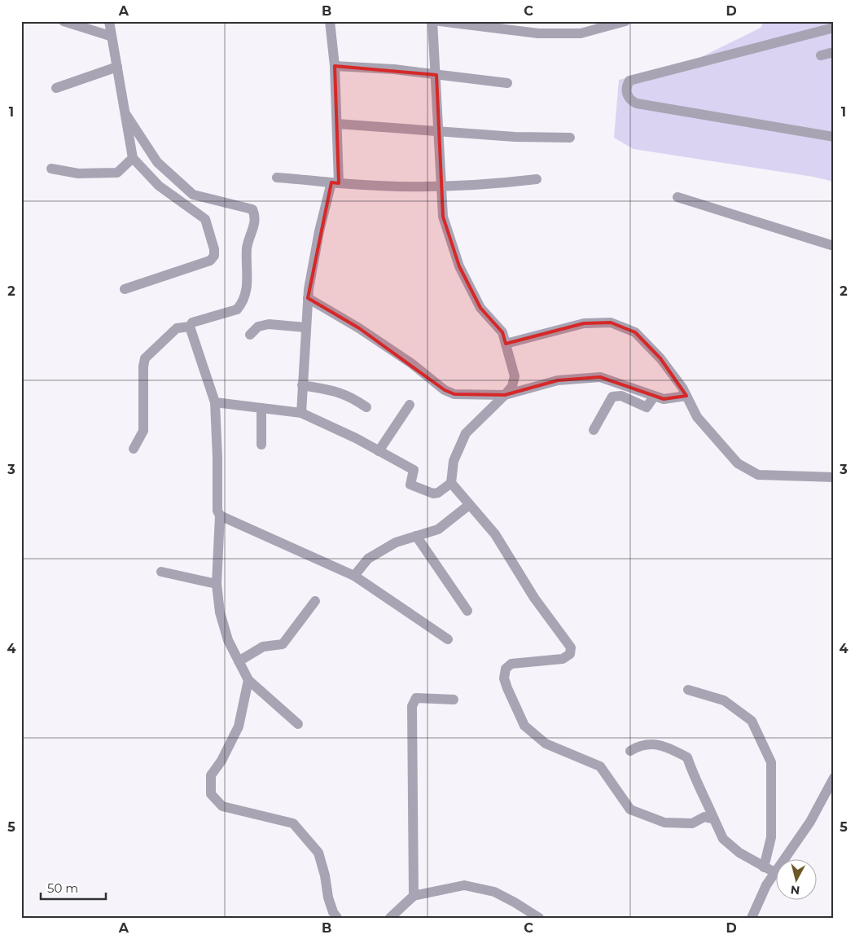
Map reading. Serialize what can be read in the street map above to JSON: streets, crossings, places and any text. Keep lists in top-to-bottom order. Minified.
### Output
{"scale_bar":"50 m","north":"bottom","grid":{"columns":["A","B","C","D"],"rows":["1","2","3","4","5"]}}
